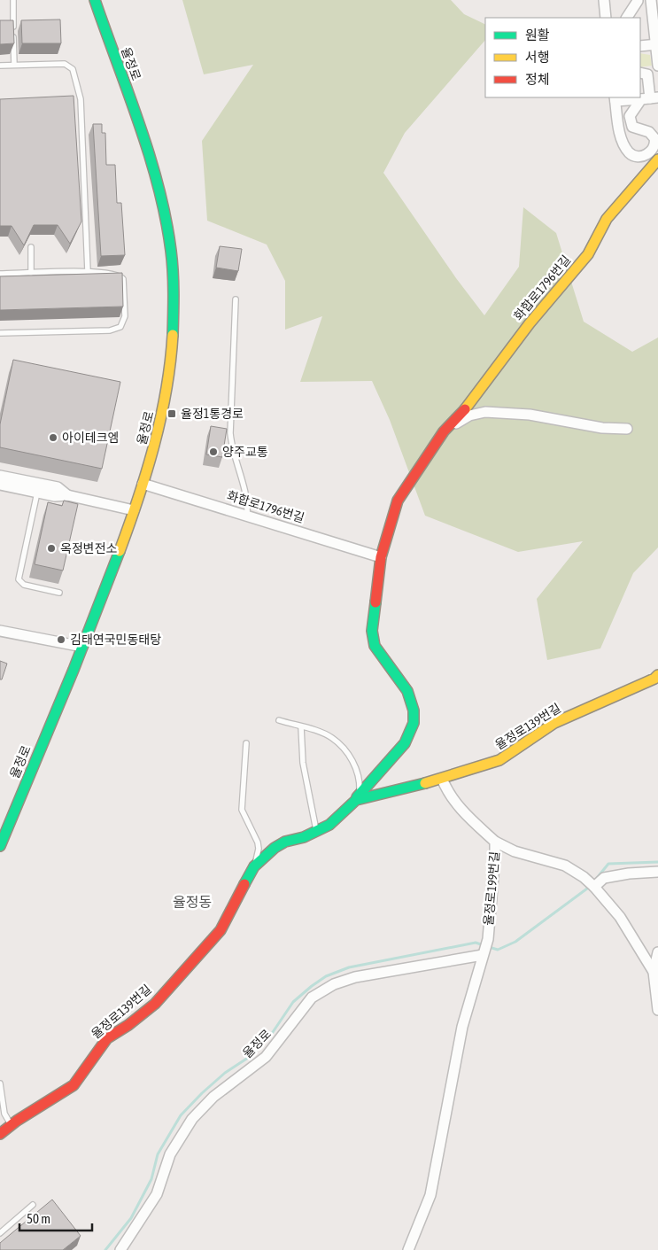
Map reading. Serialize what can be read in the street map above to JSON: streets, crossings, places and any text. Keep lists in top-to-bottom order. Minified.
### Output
{"streets":{"street":["율정로","화합로1796번길","율정로139번길","율정로199번길"]},"crossings":[["율정로","화합로1796번길"],["율정로","율정로199번길"],["화합로1796번길","율정로139번길"],["율정로139번길","율정로199번길"]],"districts":["율정동"],"places":{"transit":["율정1통경로"],"other":["아이테크엠","양주교통","옥정변전소","김태연국민동태탕"]},"legend":["원활","서행","정체"],"scale_bar":"50 m"}
